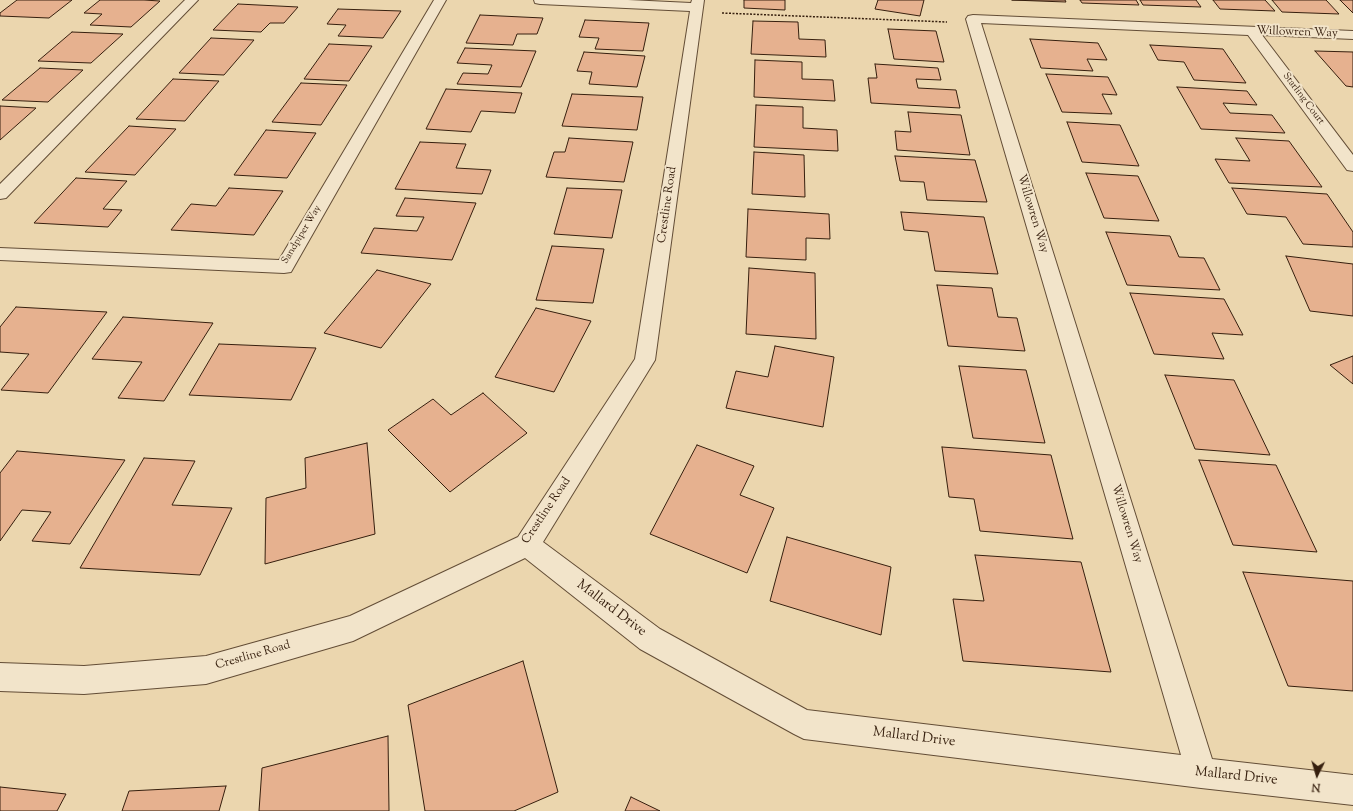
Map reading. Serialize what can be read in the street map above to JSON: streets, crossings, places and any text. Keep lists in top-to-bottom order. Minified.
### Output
{"streets":{"street":["Willowren Way","Starling Court","Crestline Road","Sandpiper Way","Mallard Drive"]},"crossings":[["Willowren Way","Starling Court"],["Willowren Way","Mallard Drive"],["Crestline Road","Mallard Drive"]],"north":"bottom"}
